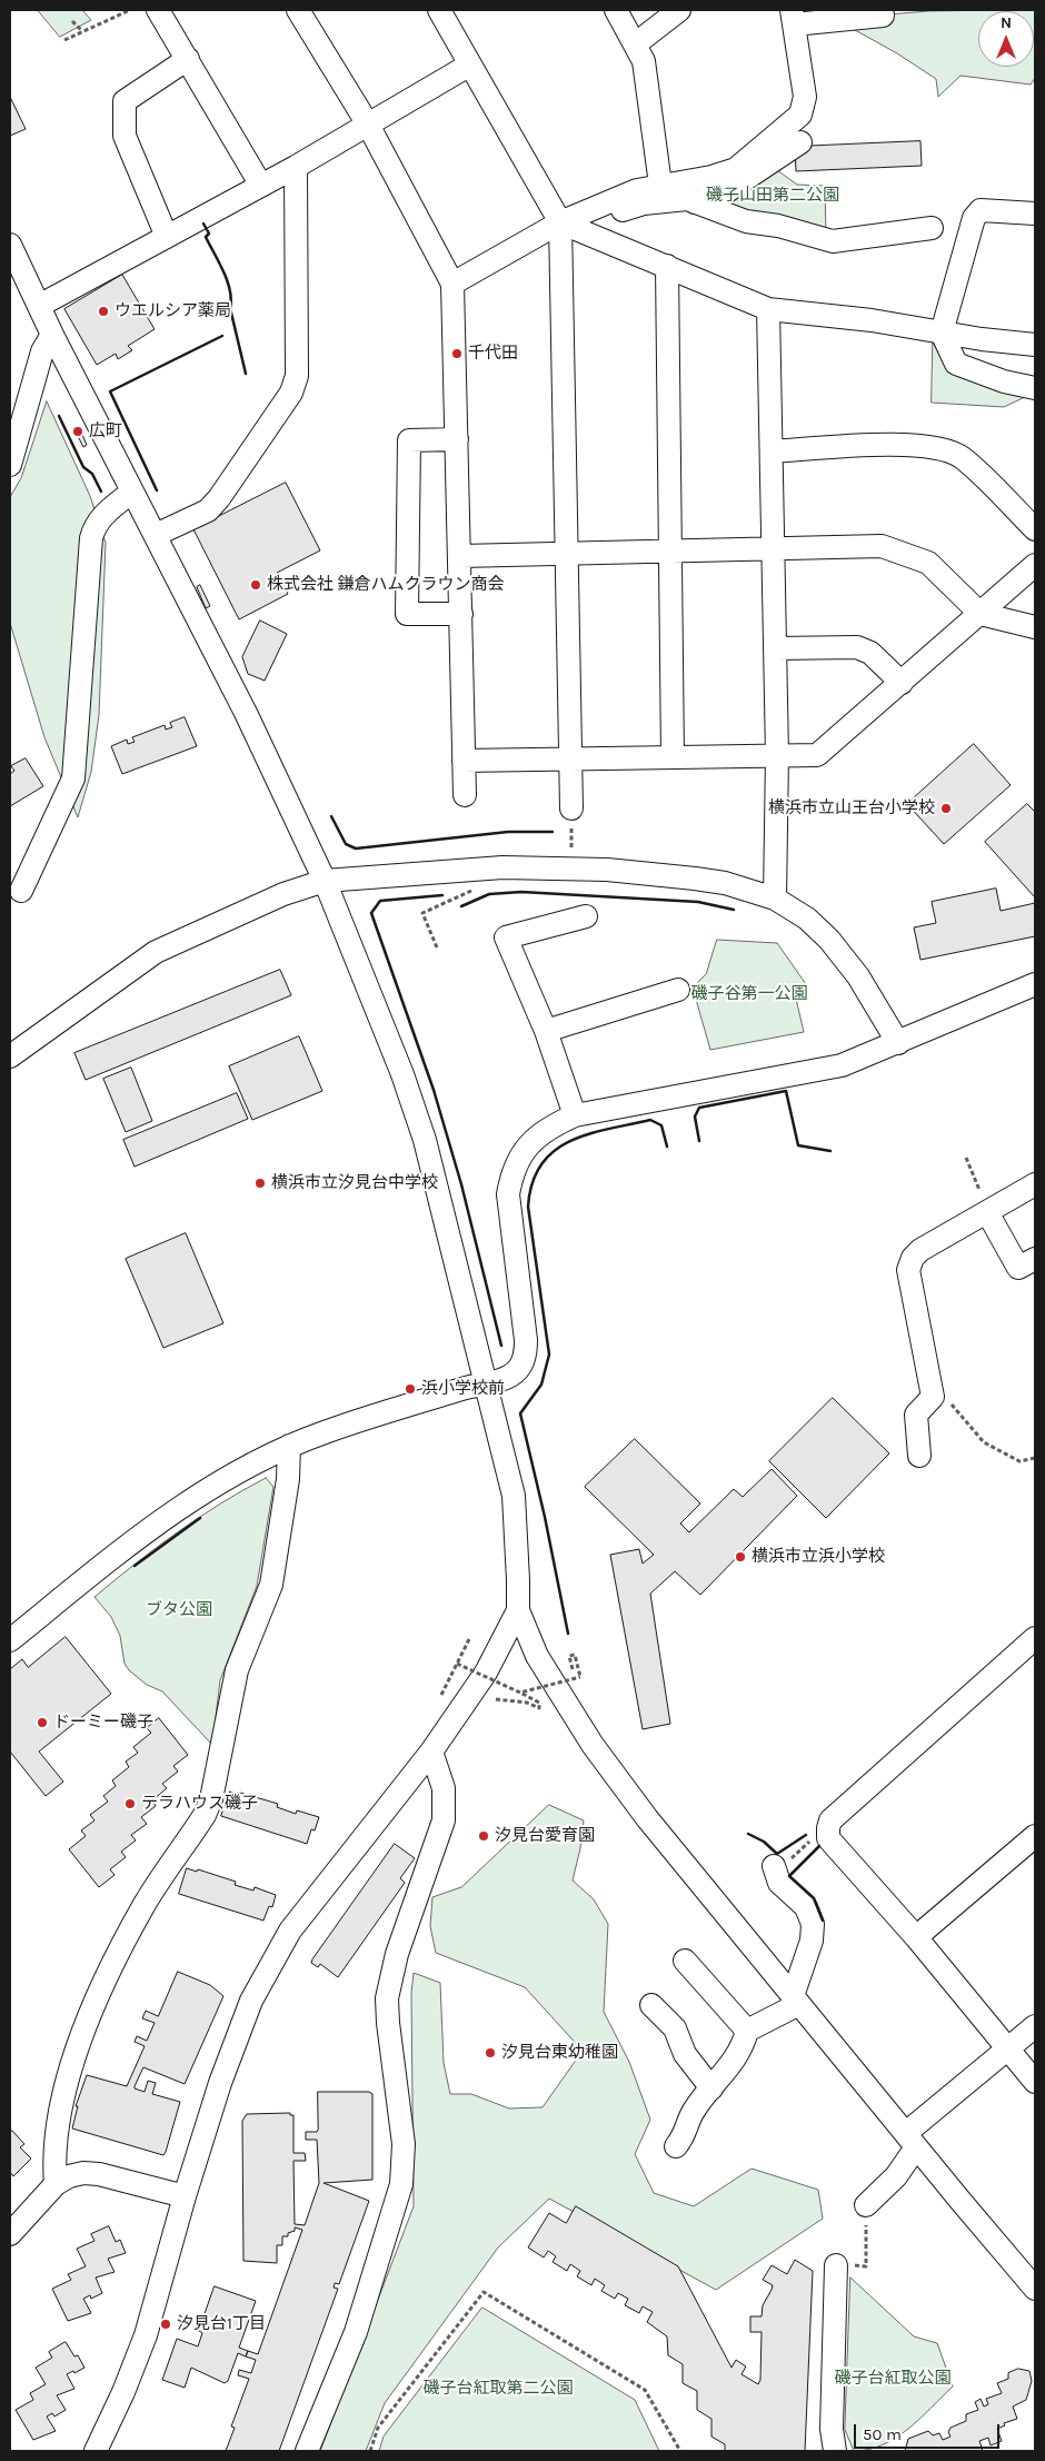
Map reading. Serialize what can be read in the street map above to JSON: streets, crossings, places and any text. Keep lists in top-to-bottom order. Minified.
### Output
{"parks":["磯子山田第二公園","磯子谷第一公園","ブタ公園","磯子台紅取公園","磯子台紅取第二公園"],"places":["ウエルシア薬局","千代田","広町","株式会社 鎌倉ハムクラウン商会","横浜市立山王台小学校","横浜市立汐見台中学校","浜小学校前","横浜市立浜小学校","ドーミー磯子","テラハウス磯子","汐見台愛育園","汐見台東幼稚園","汐見台1丁目"],"scale_bar":"50 m","north":"top"}
